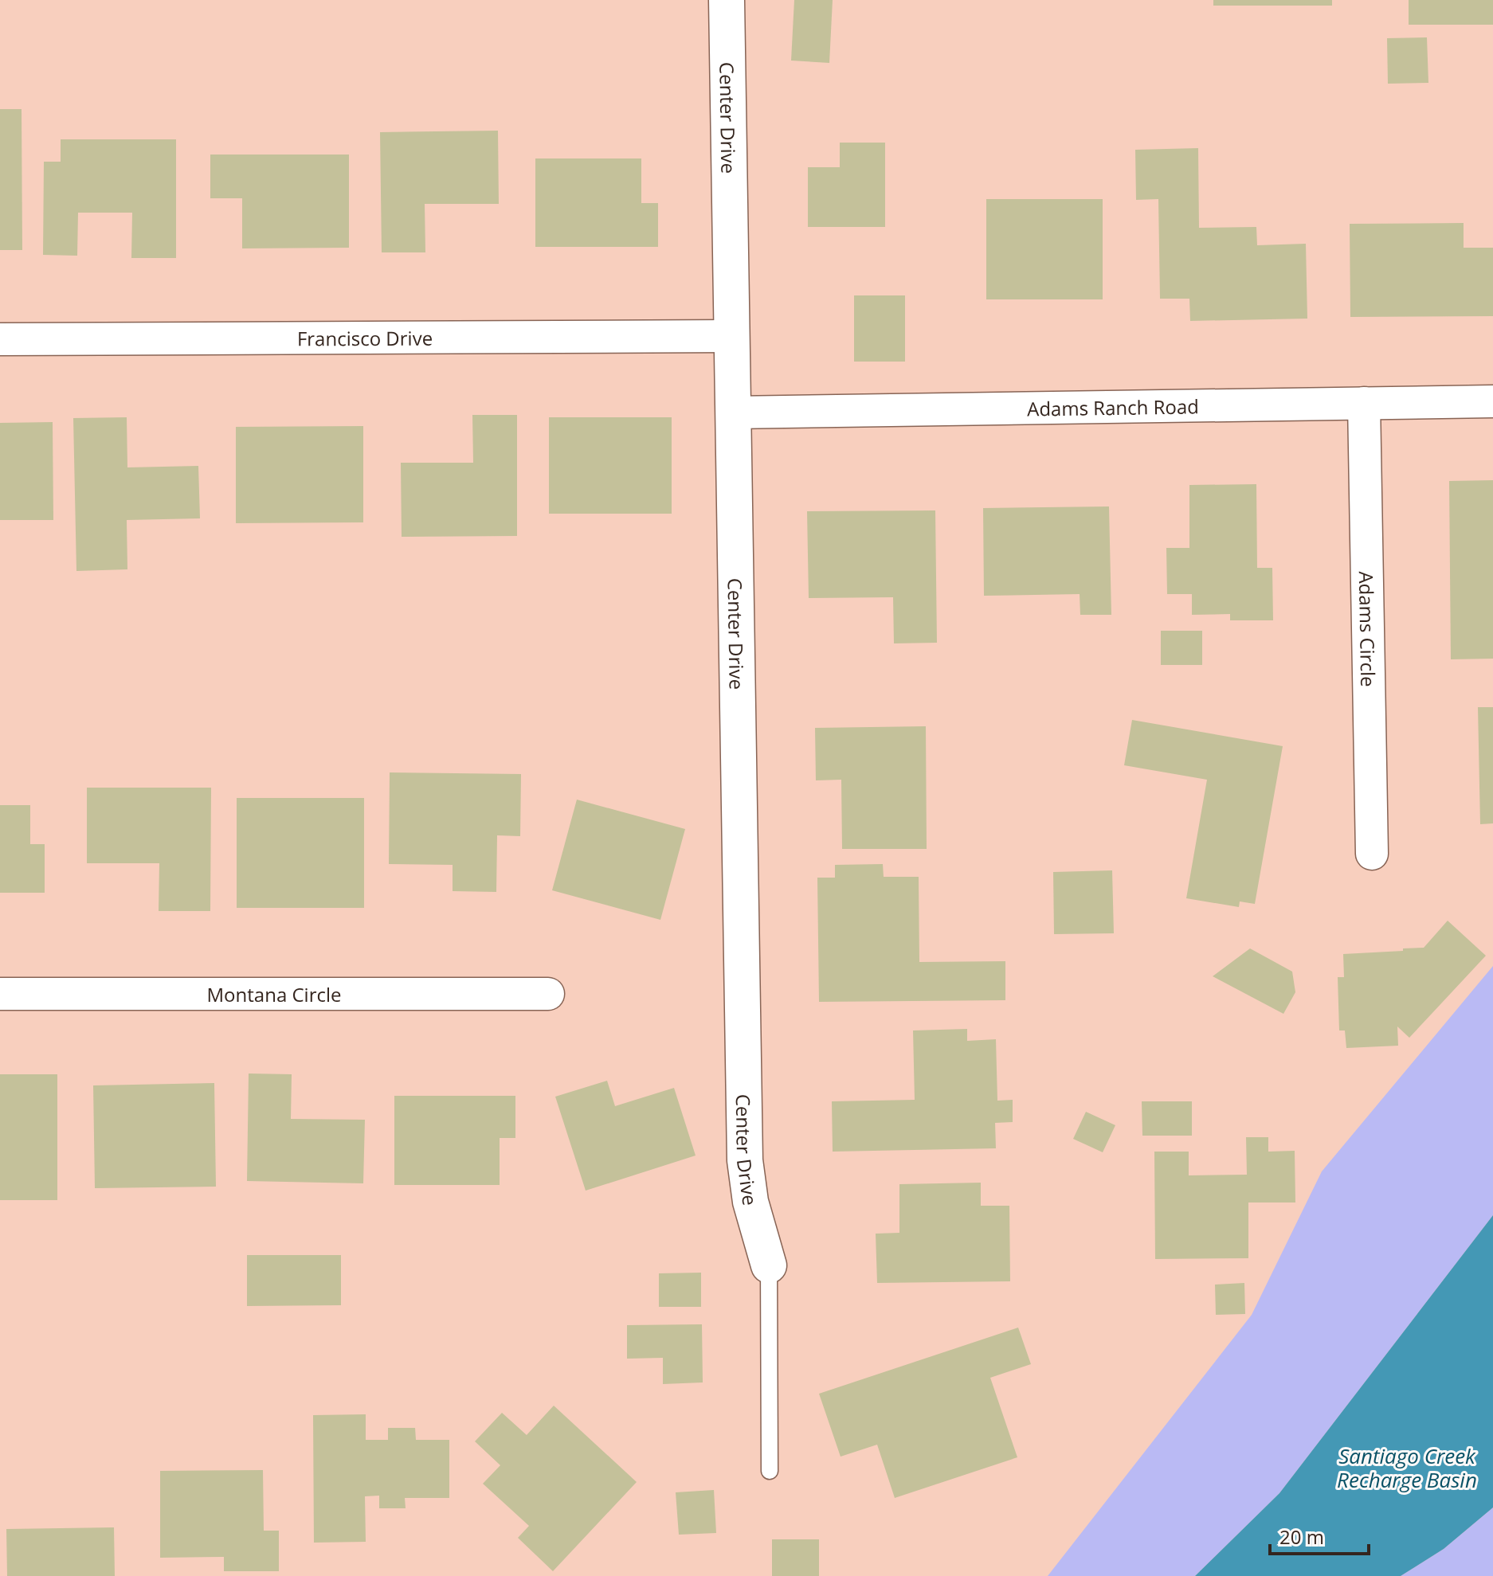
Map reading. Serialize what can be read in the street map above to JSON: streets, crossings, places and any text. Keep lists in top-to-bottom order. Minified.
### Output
{"streets":{"street":["Center Drive","Francisco Drive","Adams Ranch Road","Adams Circle","Montana Circle"]},"crossings":[["Center Drive","Francisco Drive"],["Center Drive","Adams Ranch Road"],["Adams Ranch Road","Adams Circle"]],"water":["Santiago Creek Recharge Basin"],"scale_bar":"20 m"}
